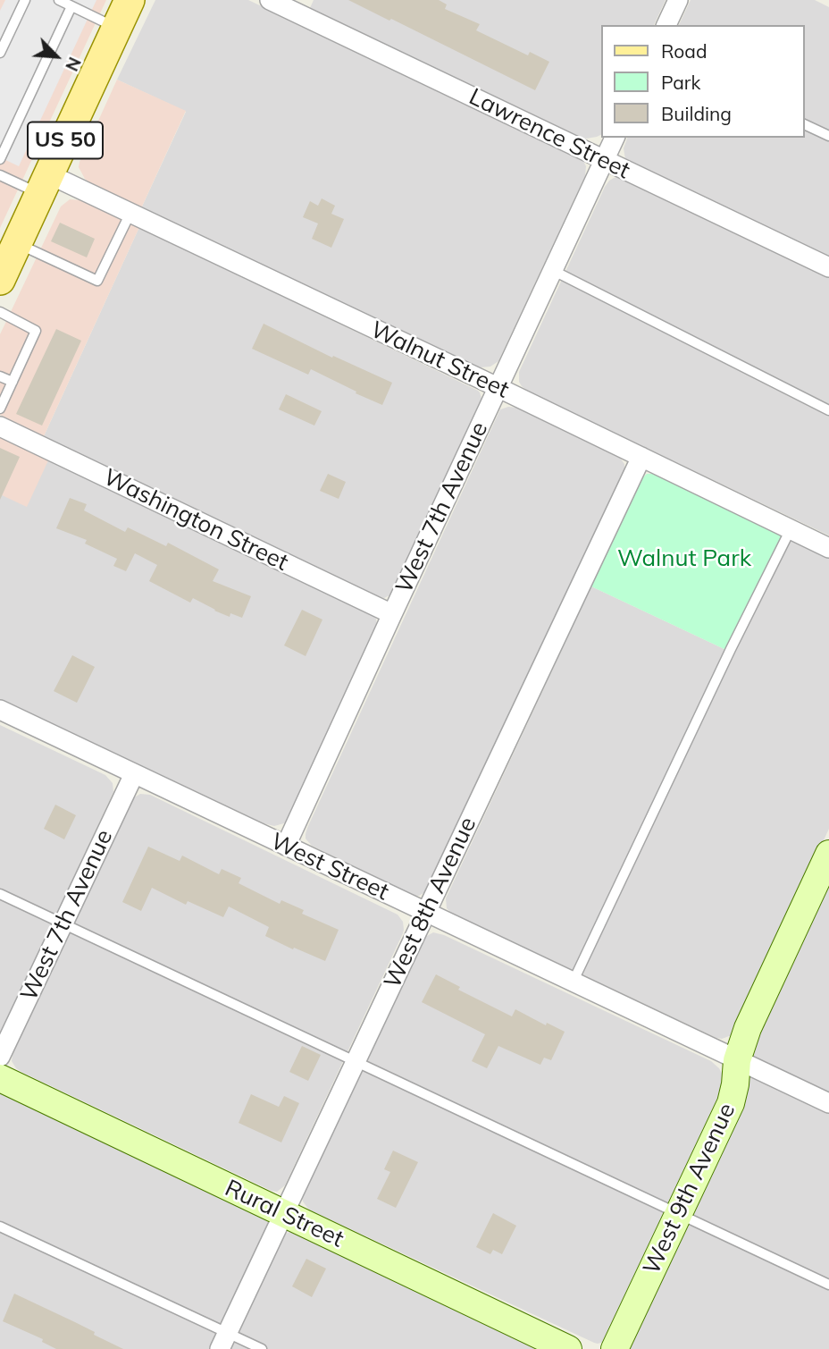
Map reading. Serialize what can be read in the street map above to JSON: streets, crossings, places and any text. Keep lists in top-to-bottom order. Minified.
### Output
{"streets":{"main road":["US 50"],"street":["Lawrence Street","Walnut Street","West 7th Avenue","Washington Street","West Street","West 8th Avenue","West 9th Avenue","Rural Street"]},"crossings":[["Lawrence Street","West 7th Avenue"],["US 50","Walnut Street"],["Walnut Street","West 7th Avenue"],["Walnut Street","West 8th Avenue"],["West 7th Avenue","Washington Street"],["West 7th Avenue","West Street"],["West Street","West 8th Avenue"],["West Street","West 9th Avenue"],["West 8th Avenue","Rural Street"]],"parks":["Walnut Park"],"legend":["Road","Park","Building"],"north":"bottom right"}
